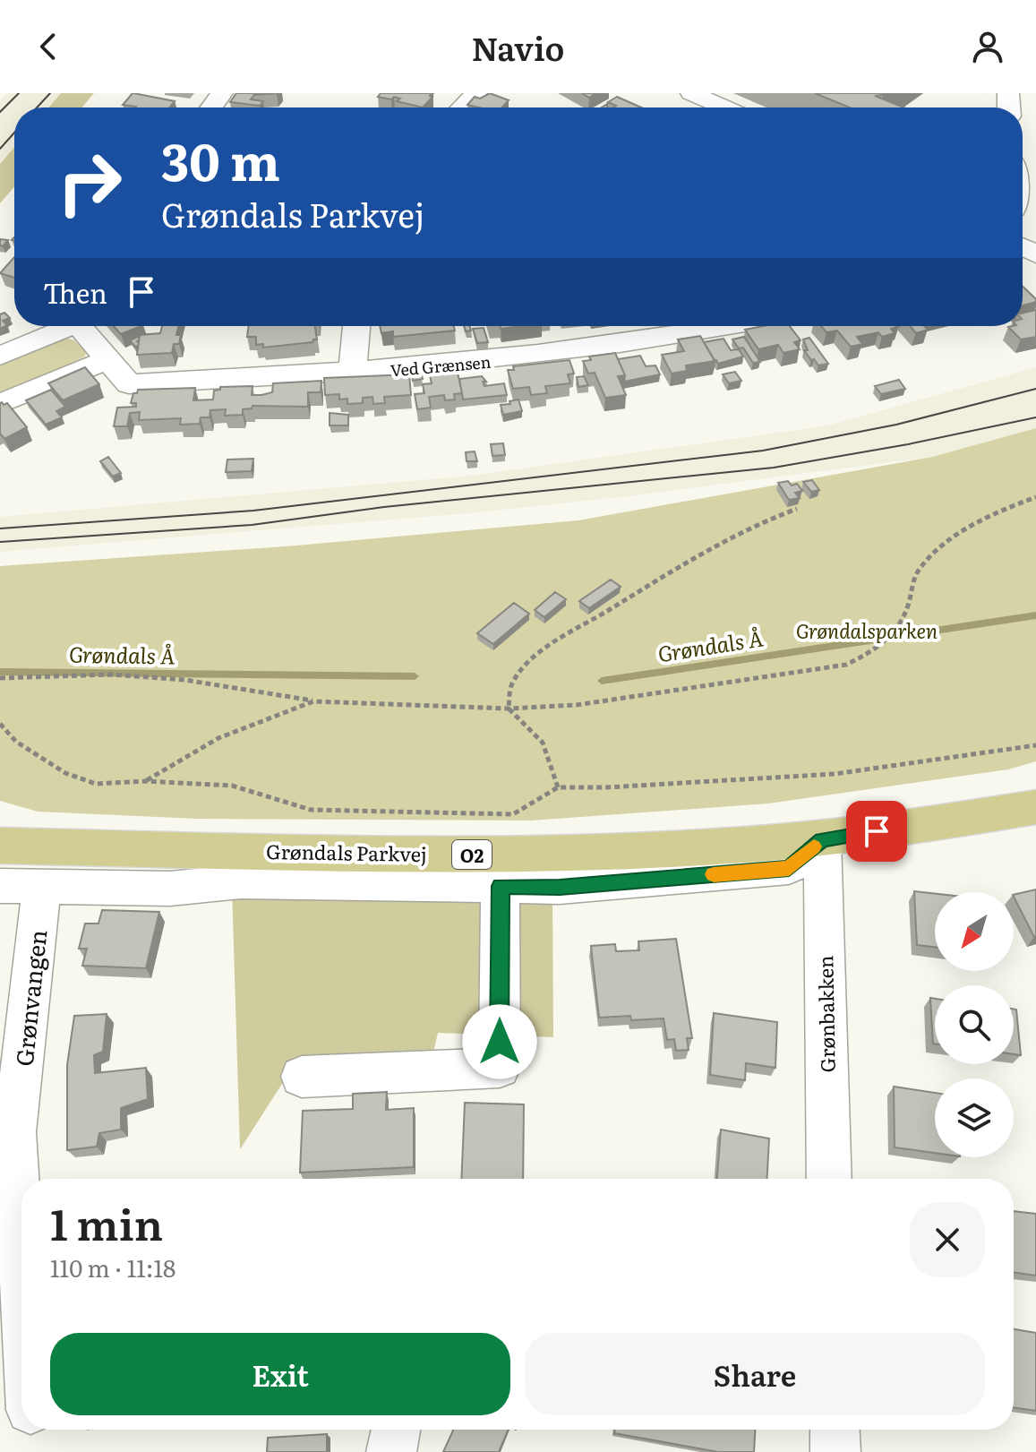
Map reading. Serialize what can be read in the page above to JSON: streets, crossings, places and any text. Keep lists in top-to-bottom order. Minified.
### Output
{"streets":{"main road":["Grøndals Parkvej","O2"],"street":["Ved Grænsen","Grønvangen","Grønbakken"]},"crossings":[["Grøndals Parkvej","Grønvangen"],["Grøndals Parkvej","Grønbakken"]],"water":["Grøndals Å"],"parks":["Grøndalsparken"],"north":"bottom left","page":{"header":"Navio","turn":["30 m","Grøndals Parkvej"],"then":"Then","heading":["1 min","110 m · 11:18"],"buttons":["Exit","Share"]}}
